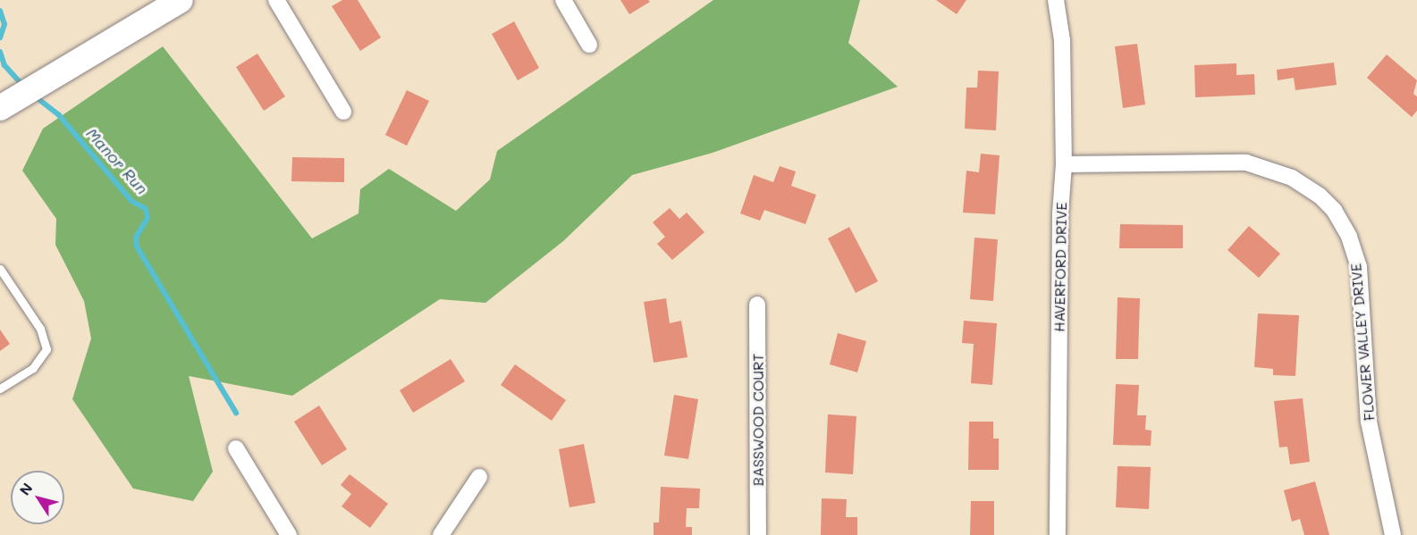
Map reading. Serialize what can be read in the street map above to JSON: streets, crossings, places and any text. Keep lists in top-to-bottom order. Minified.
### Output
{"streets":{"street":["HAVERFORD DRIVE","FLOWER VALLEY DRIVE","BASSWOOD COURT"]},"crossings":[["HAVERFORD DRIVE","FLOWER VALLEY DRIVE"]],"water":["Manor Run"],"north":"top left"}
